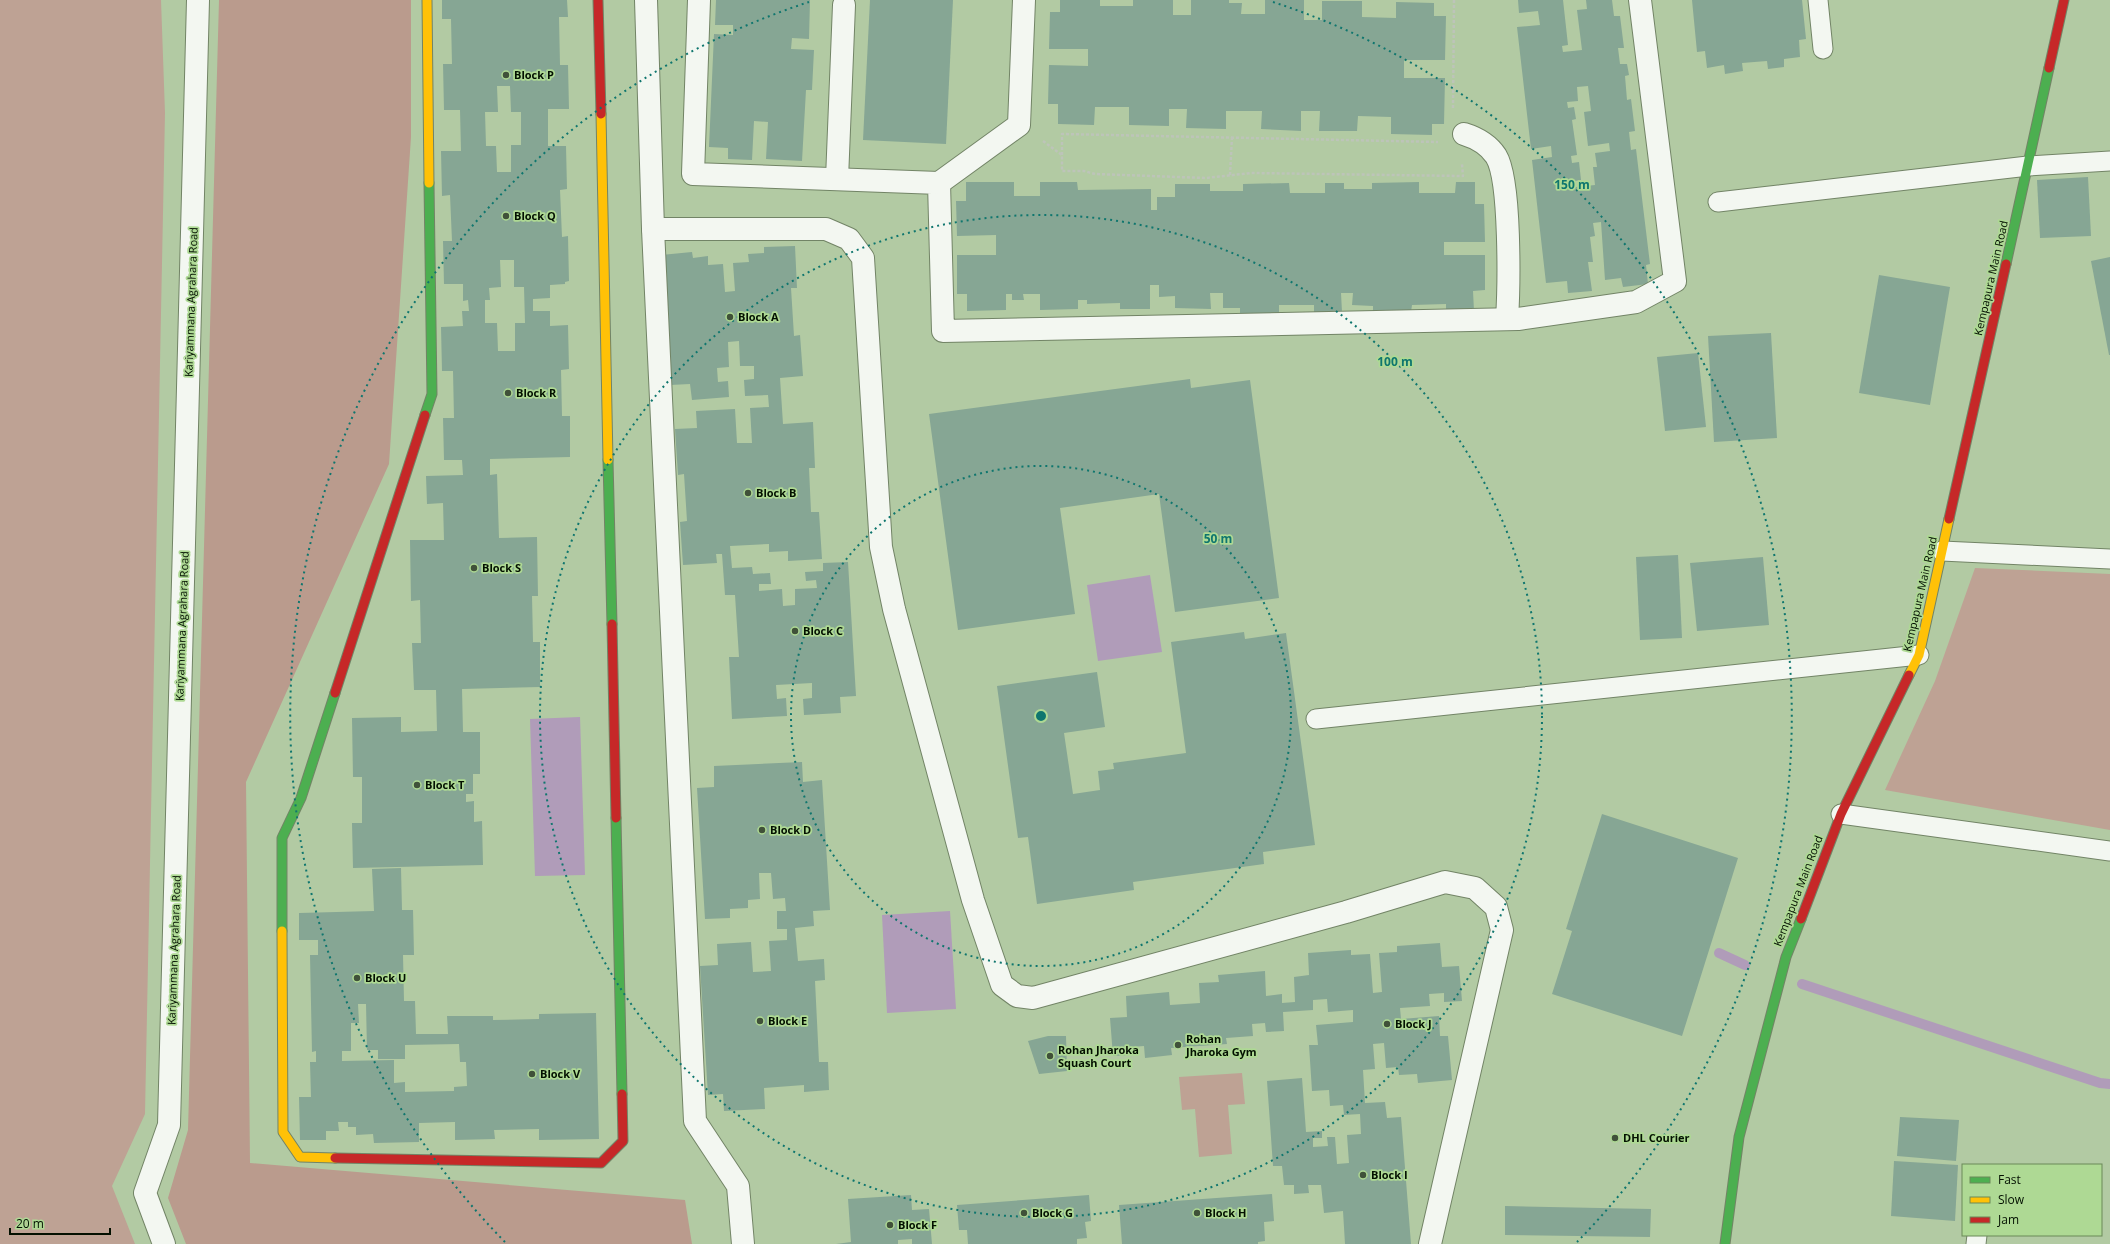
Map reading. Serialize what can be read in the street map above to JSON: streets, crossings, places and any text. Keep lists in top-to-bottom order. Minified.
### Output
{"streets":{"street":["Kempapura Main Road","Kariyammana Agrahara Road"]},"places":["Block P","Block Q","Block A","Block R","Block B","Block S","Block C","Block T","Block D","Block U","Block E","Block J","Rohan Jharoka Gym","Rohan Jharoka Squash Court","Block V","DHL Courier","Block I","Block G","Block H","Block F"],"legend":["Fast","Slow","Jam"],"scale_bar":"20 m","rings":["150 m","100 m","50 m"]}
